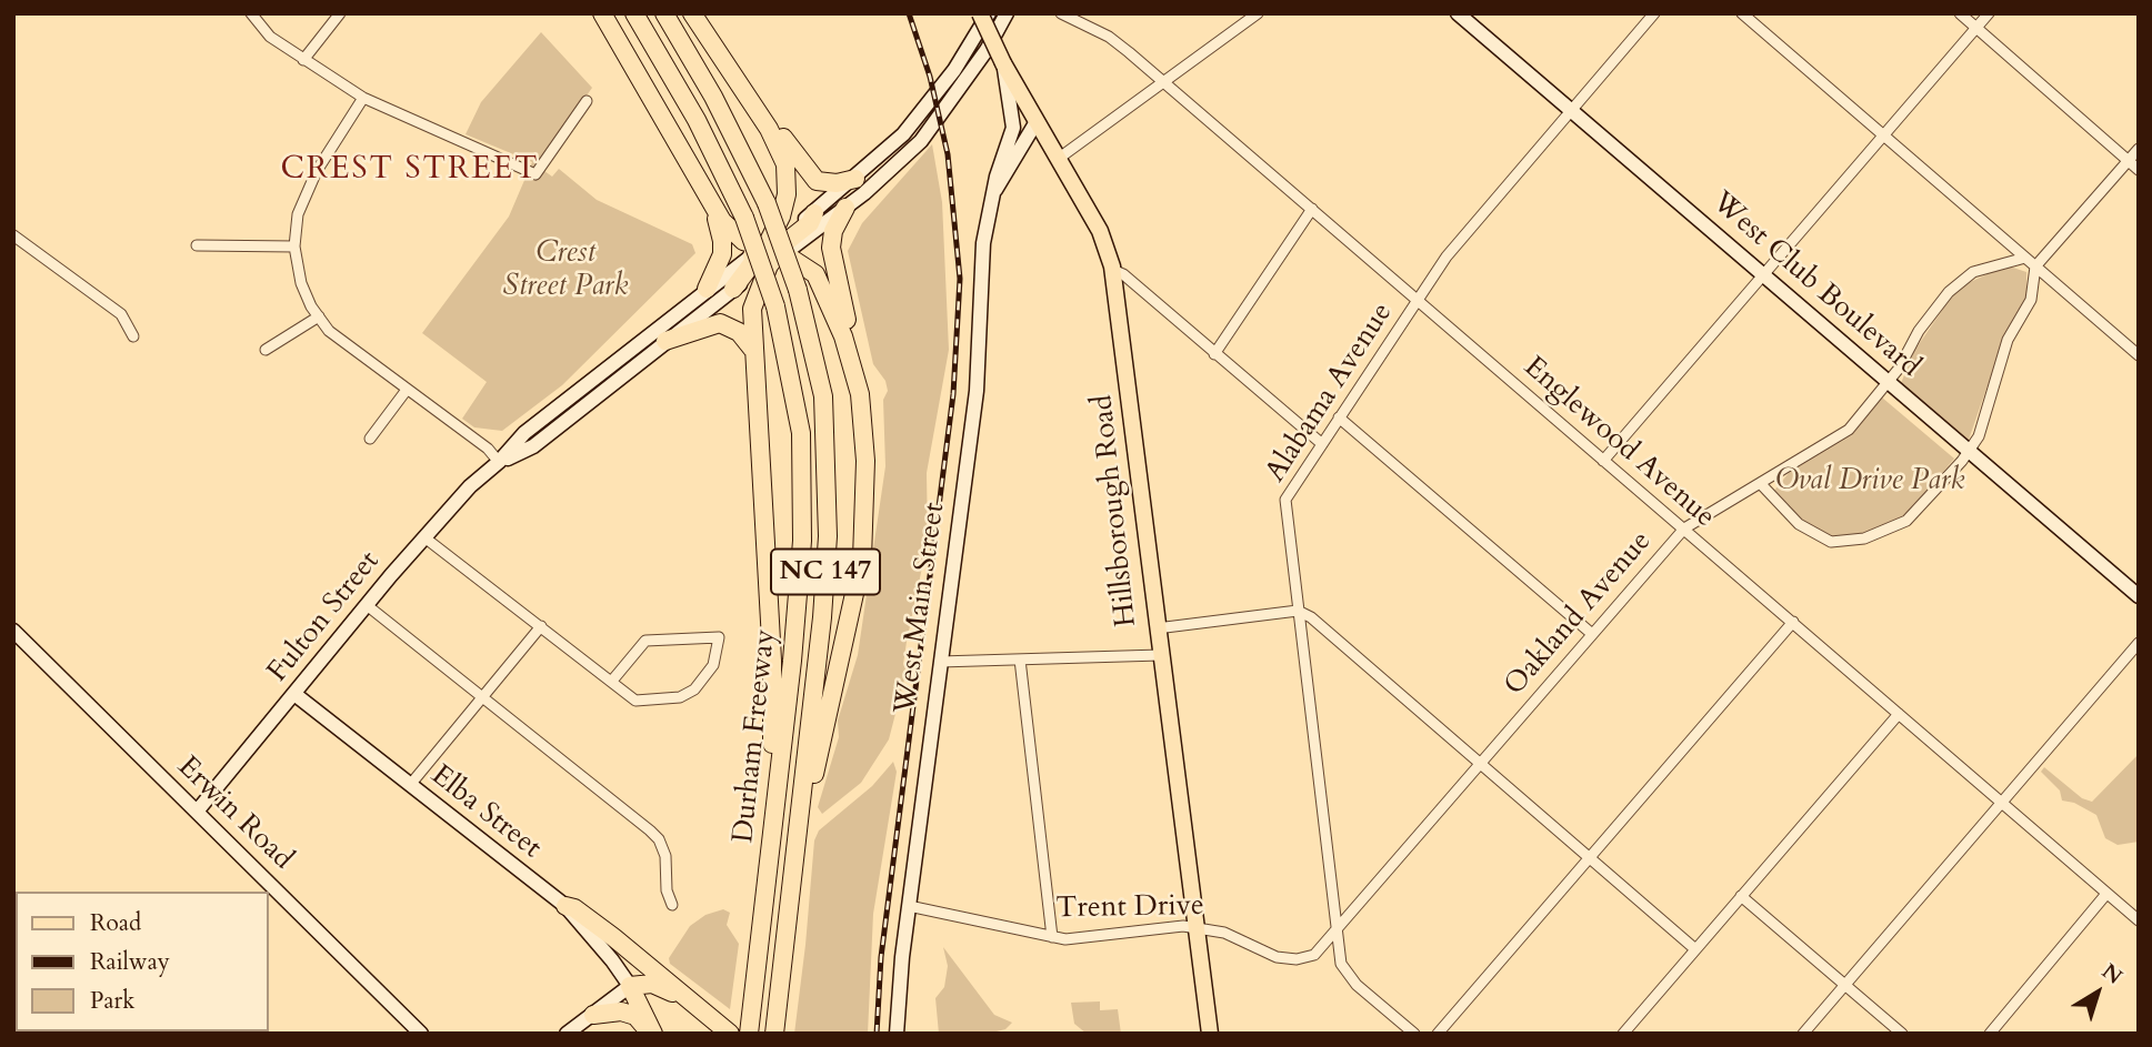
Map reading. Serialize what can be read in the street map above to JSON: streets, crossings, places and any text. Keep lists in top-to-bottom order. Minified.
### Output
{"streets":{"highway":["NC 147","Durham Freeway"],"main road":["West Club Boulevard","Hillsborough Road","West Main Street","Fulton Street","Elba Street","Erwin Road"],"street":["Alabama Avenue","Englewood Avenue","Oakland Avenue","Trent Drive"]},"crossings":[["West Club Boulevard","Alabama Avenue"],["West Club Boulevard","Oakland Avenue"],["Alabama Avenue","Englewood Avenue"],["Alabama Avenue","Oakland Avenue"],["Alabama Avenue","Trent Drive"],["Englewood Avenue","Oakland Avenue"],["Hillsborough Road","West Main Street"],["Hillsborough Road","Trent Drive"],["West Main Street","Trent Drive"],["Oakland Avenue","Trent Drive"],["Fulton Street","Elba Street"],["Fulton Street","Erwin Road"]],"districts":["CREST STREET"],"parks":["Crest Street Park","Oval Drive Park"],"legend":["Road","Railway","Park"],"north":"top right"}
